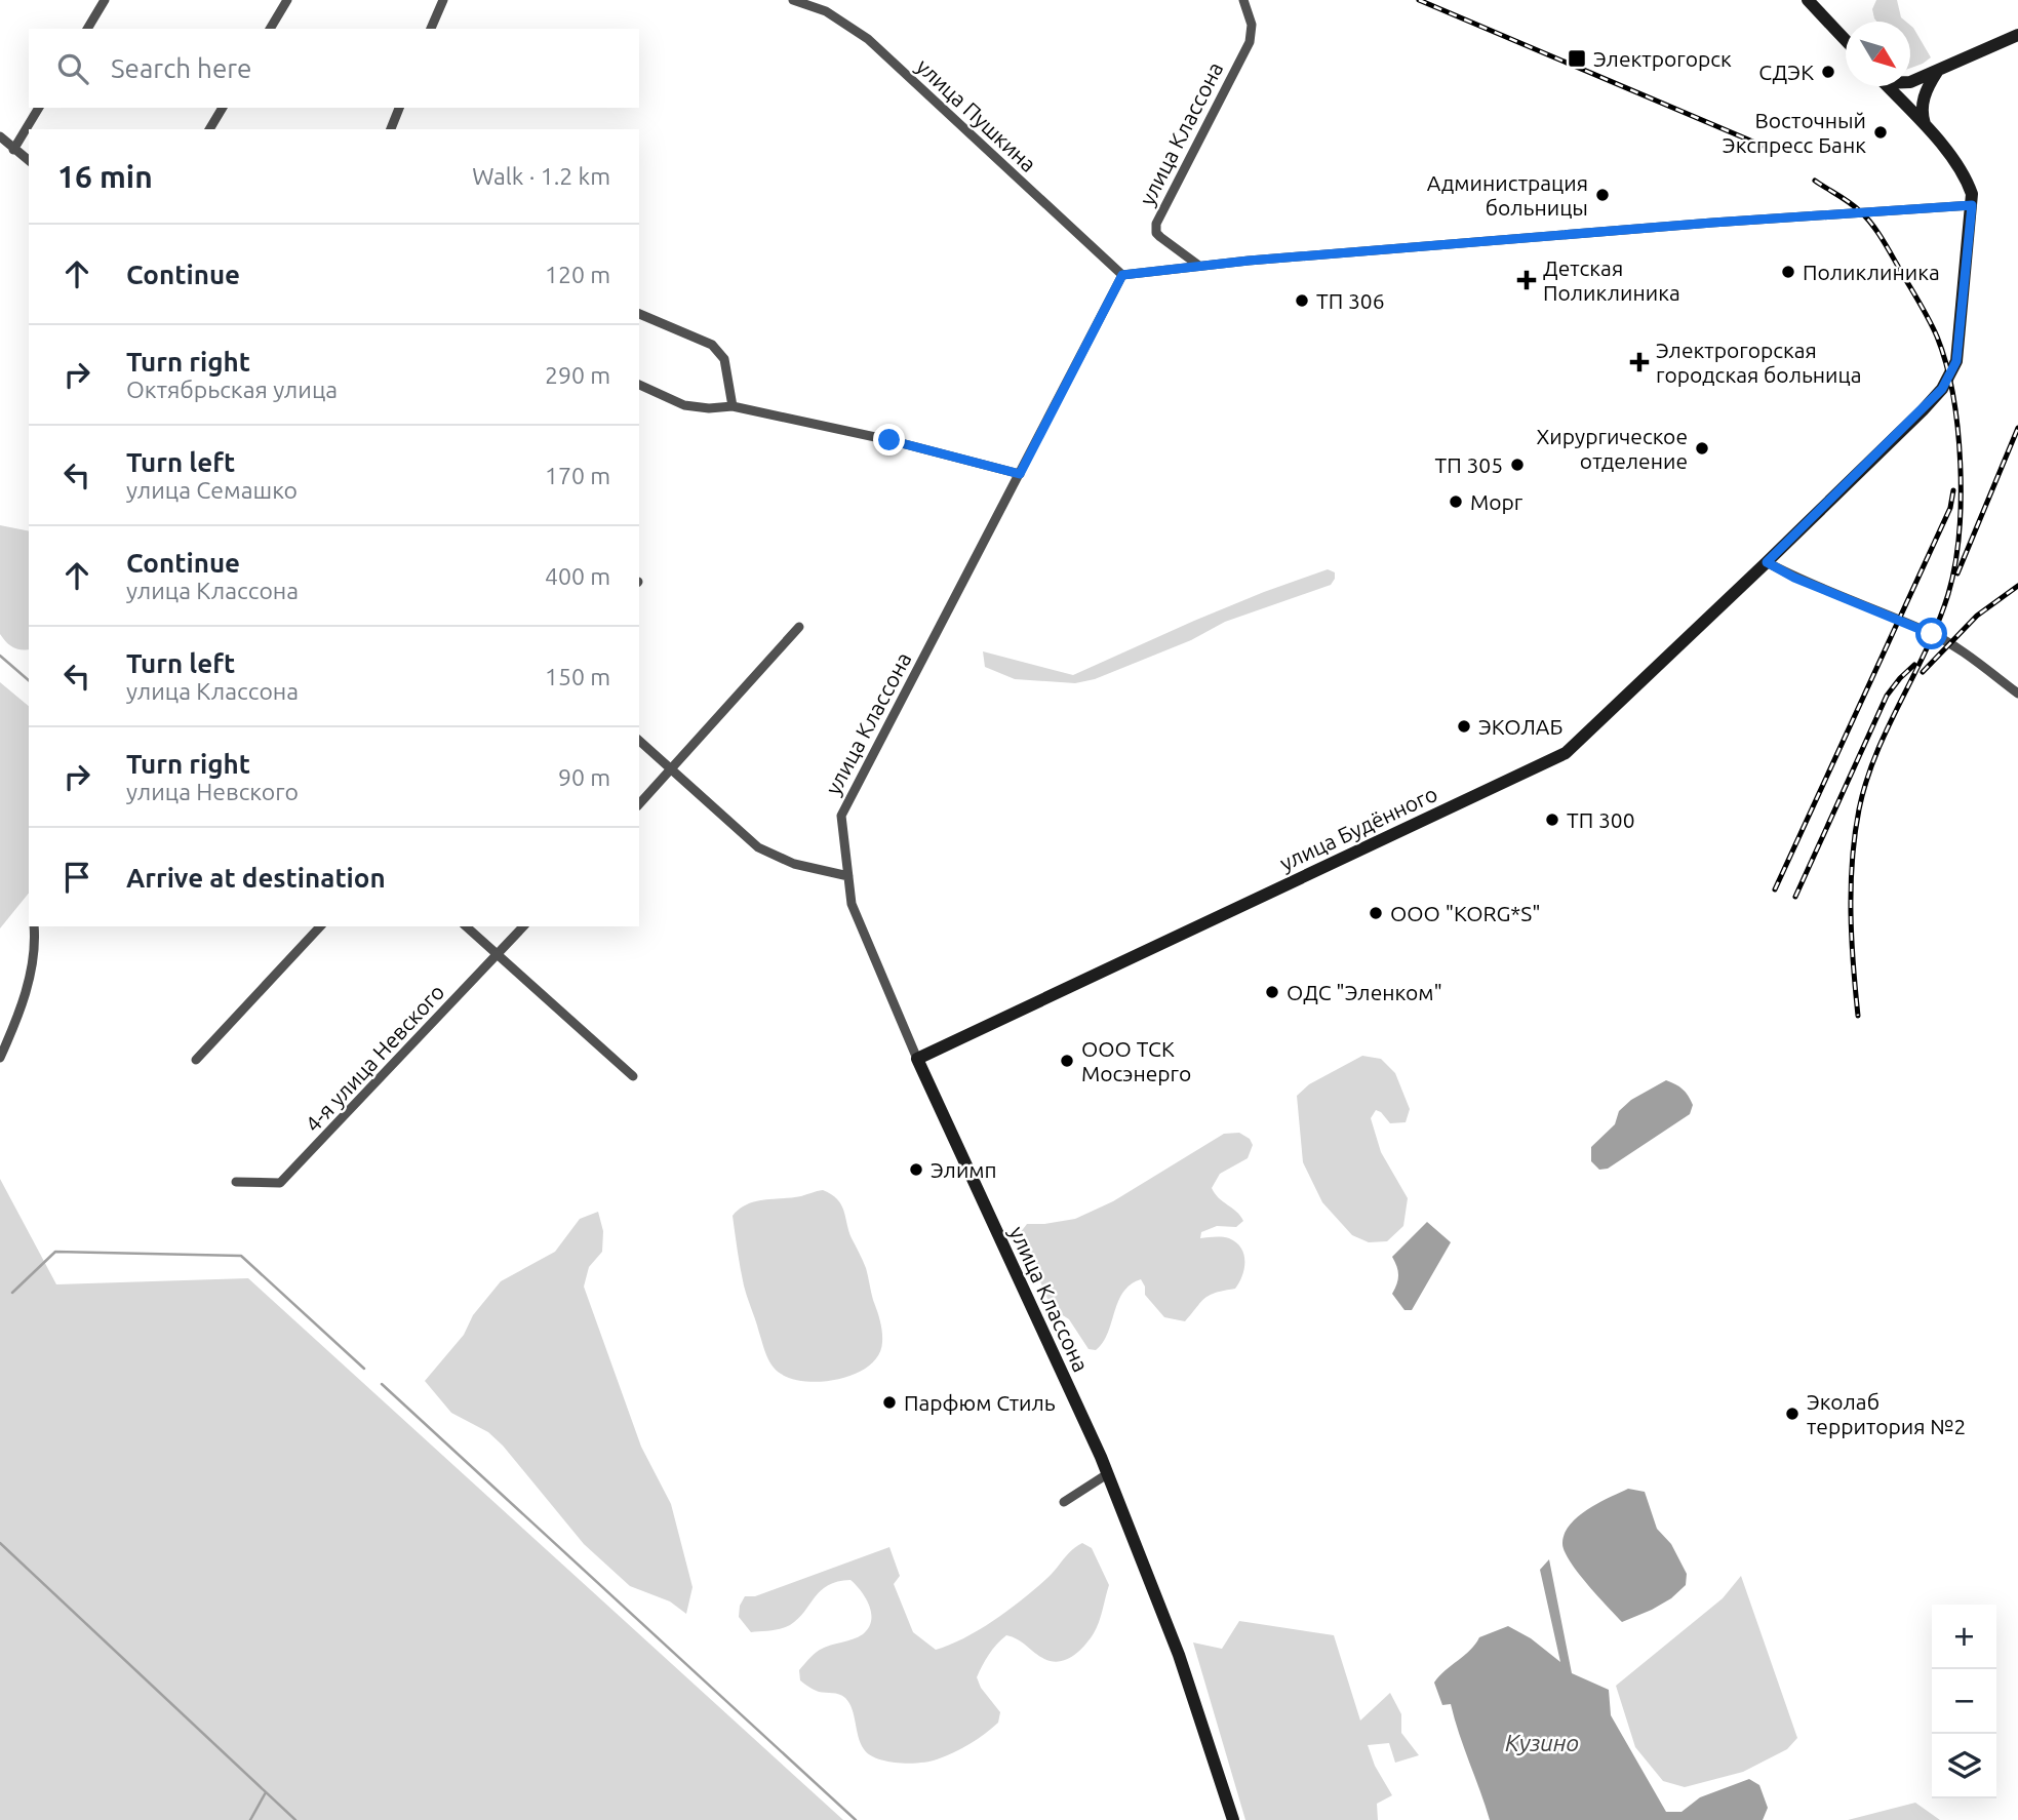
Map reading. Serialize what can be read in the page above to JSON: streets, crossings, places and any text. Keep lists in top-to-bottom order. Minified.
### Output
{"streets":{"street":["улица Пушкина","улица Классона","улица Будённого","4-я улица Невского"]},"crossings":[["улица Пушкина","улица Классона"],["улица Классона","улица Будённого"]],"water":["Кузино"],"places":{"transit":["Электрогорск"],"other":["СДЭК","Восточный Экспресс Банк","Администрация больницы","Поликлиника","ТП 306","Хирургическое отделение","ТП 305","Морг","ЭКОЛАБ","ТП 300","ООО \"KORG*S\"","ОДС \"Эленком\"","ООО ТСК Мосэнерго","Элимп","Парфюм Стиль","Эколаб территория №2"],"health":["Детская Поликлиника","Электрогорская городская больница"]},"north":"bottom right","page":{"search":"Search here","heading":["16 min","Walk · 1.2 km"],"list":[["Continue","120 m"],["Turn right","Октябрьская улица","290 m"],["Turn left","улица Семашко","170 m"],["Continue","улица Классона","400 m"],["Turn left","улица Классона","150 m"],["Turn right","улица Невского","90 m"],"Arrive at destination"],"map_buttons":["+","−"]}}
